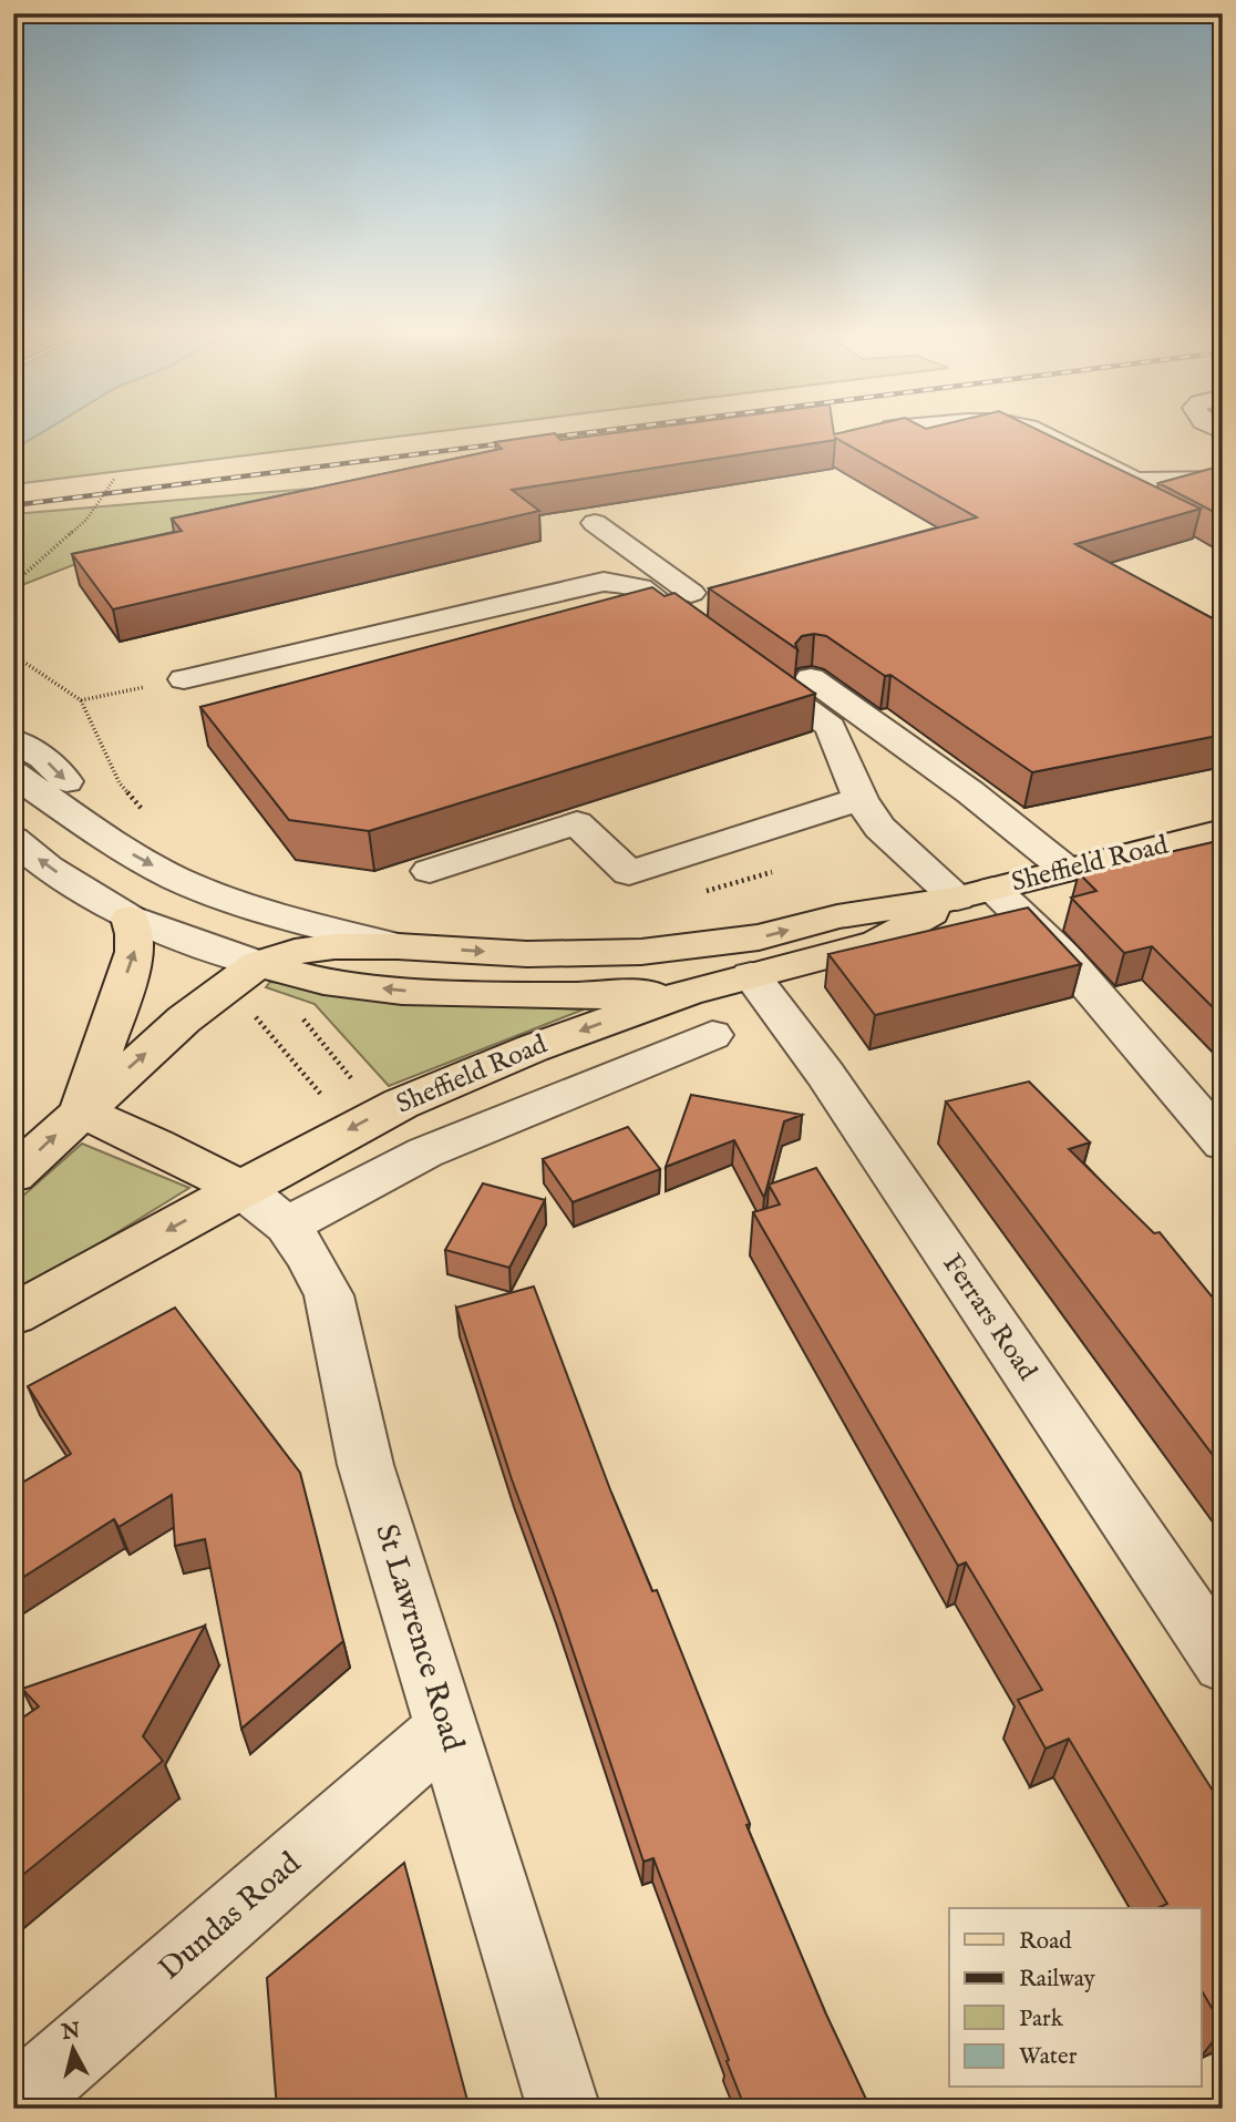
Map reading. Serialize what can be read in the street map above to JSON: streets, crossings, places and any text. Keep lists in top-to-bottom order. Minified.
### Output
{"streets":{"main road":["Sheffield Road"],"street":["Ferrars Road","St Lawrence Road","Dundas Road"]},"crossings":[["Sheffield Road","Ferrars Road"],["Sheffield Road","St Lawrence Road"],["St Lawrence Road","Dundas Road"]],"legend":["Road","Railway","Park","Water"],"north":"top"}
